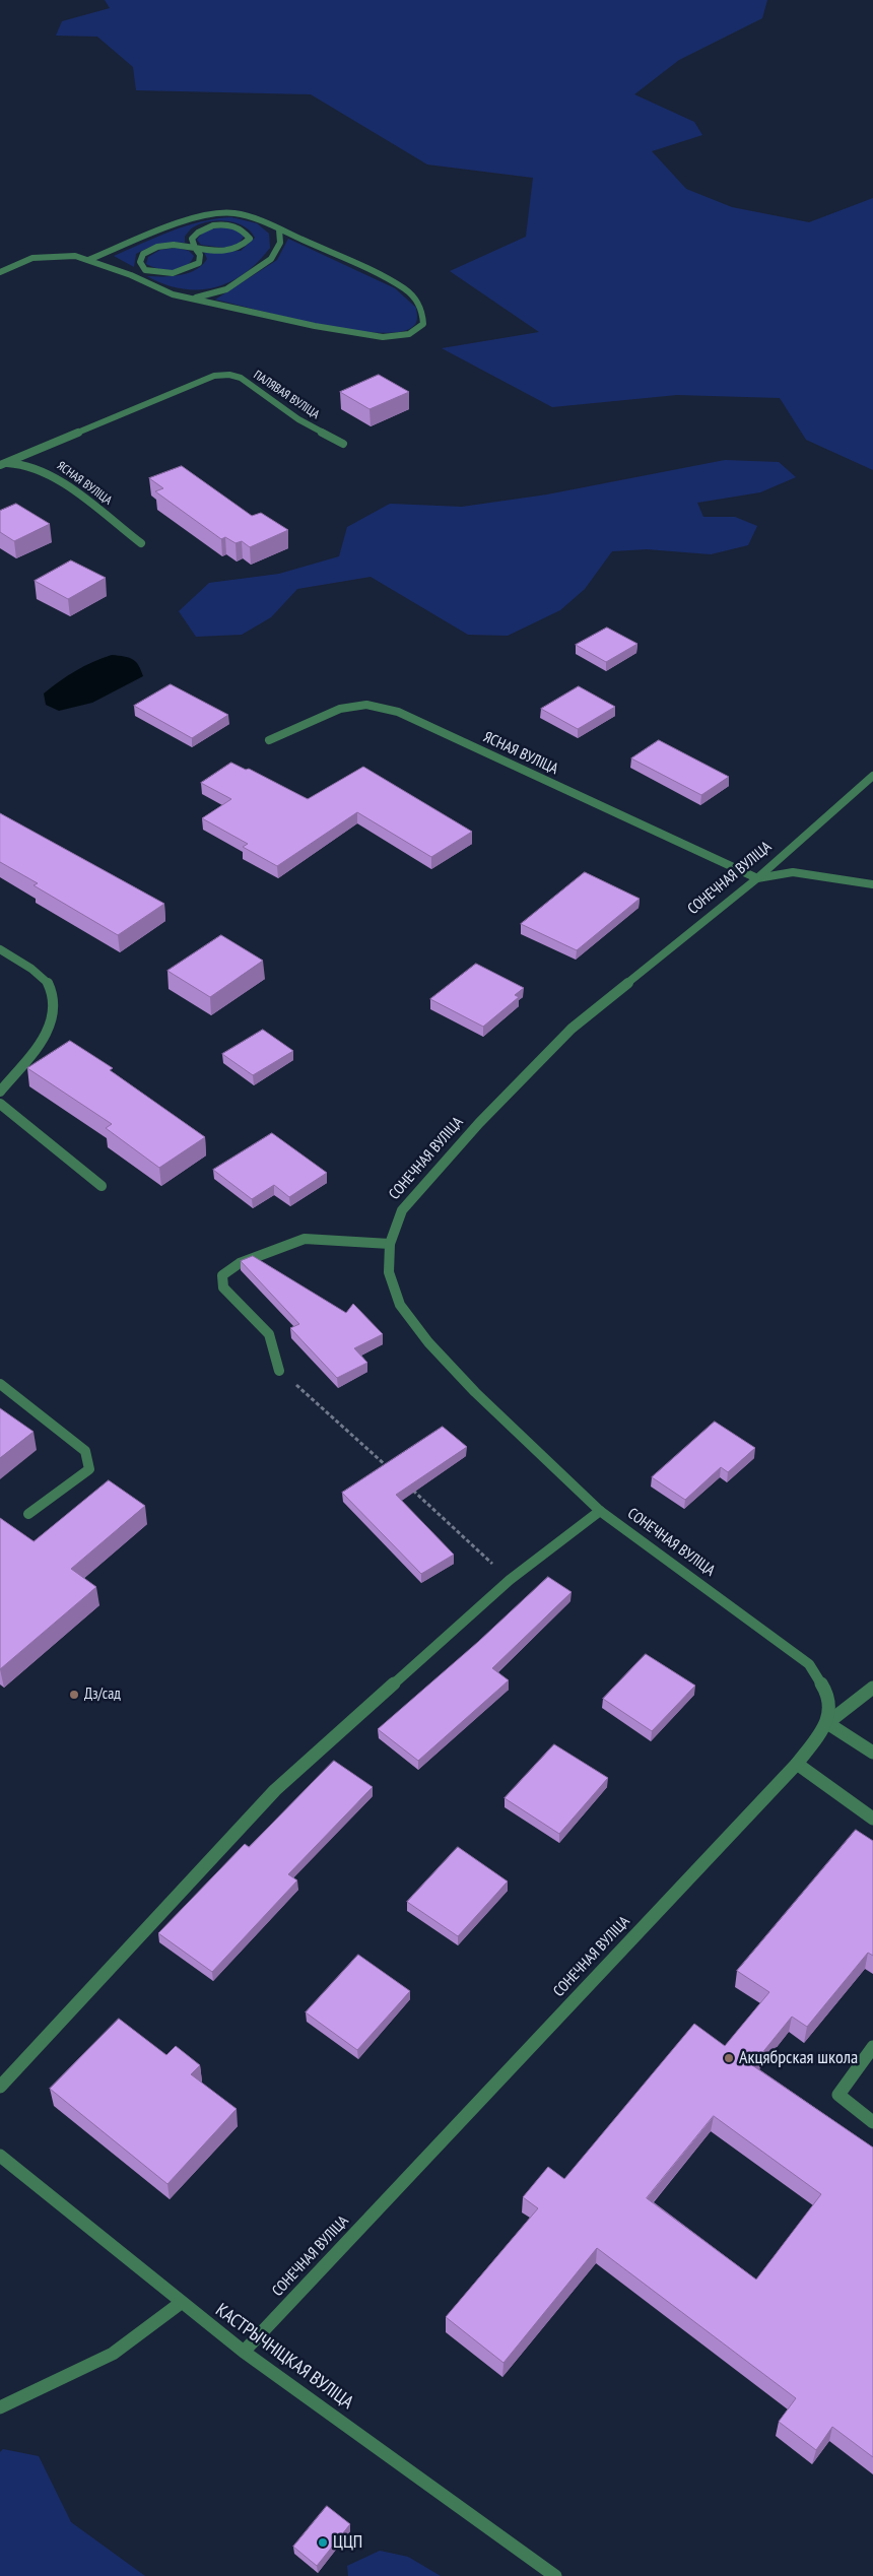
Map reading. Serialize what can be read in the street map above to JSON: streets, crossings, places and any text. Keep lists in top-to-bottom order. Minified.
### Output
{"streets":{"street":["ПАЛЯВАЯ ВУЛІЦА","ЯСНАЯ ВУЛІЦА","СОНЕЧНАЯ ВУЛІЦА","КАСТРЫЧНІЦКАЯ ВУЛІЦА"]},"crossings":[["ПАЛЯВАЯ ВУЛІЦА","ЯСНАЯ ВУЛІЦА"],["ЯСНАЯ ВУЛІЦА","СОНЕЧНАЯ ВУЛІЦА"],["СОНЕЧНАЯ ВУЛІЦА","КАСТРЫЧНІЦКАЯ ВУЛІЦА"]],"places":["Дз/сад","Акцябрская школа","ЦЦП"]}
